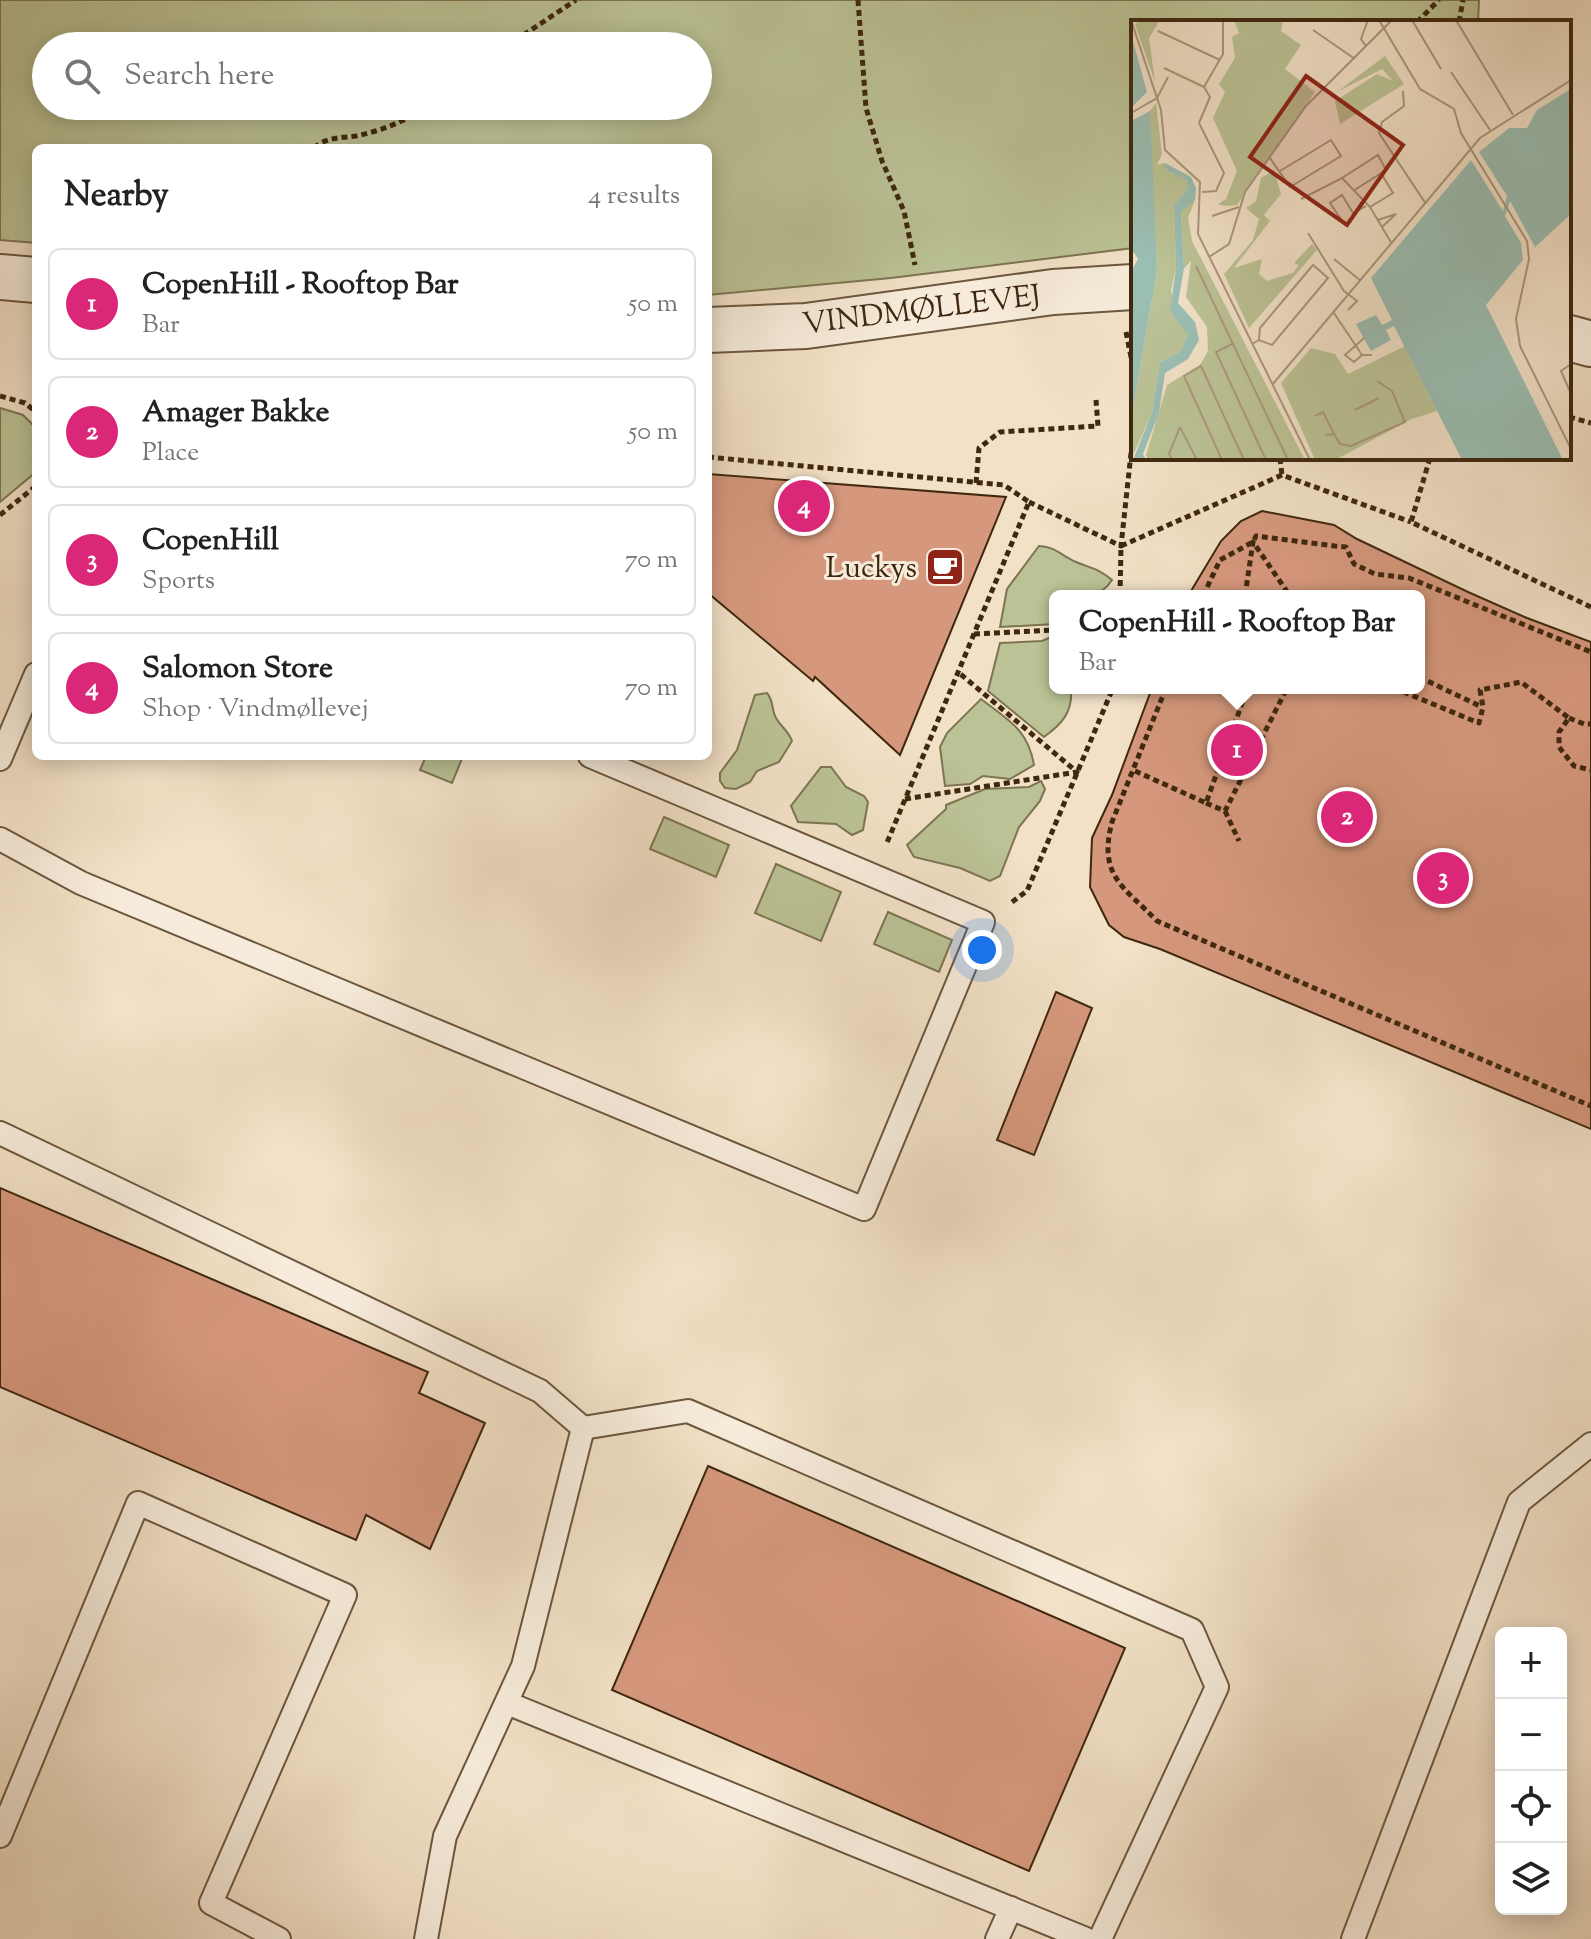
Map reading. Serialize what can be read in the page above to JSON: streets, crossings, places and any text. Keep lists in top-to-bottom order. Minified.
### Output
{"streets":{"street":["VINDMØLLEVEJ"]},"places":{"cafe":["Luckys"]},"page":{"search":"Search here","heading":["Nearby","4 results"],"list":[{"mark":"1","name":"CopenHill - Rooftop Bar","note":"Bar","value":"50 m"},{"mark":"2","name":"Amager Bakke","note":"Place","value":"50 m"},{"mark":"3","name":"CopenHill","note":"Sports","value":"70 m"},{"mark":"4","name":"Salomon Store","note":"Shop · Vindmøllevej","value":"70 m"}],"pins":["4","1","2","3"],"popup":["CopenHill - Rooftop Bar","Bar"],"map_buttons":["+","−"]}}
